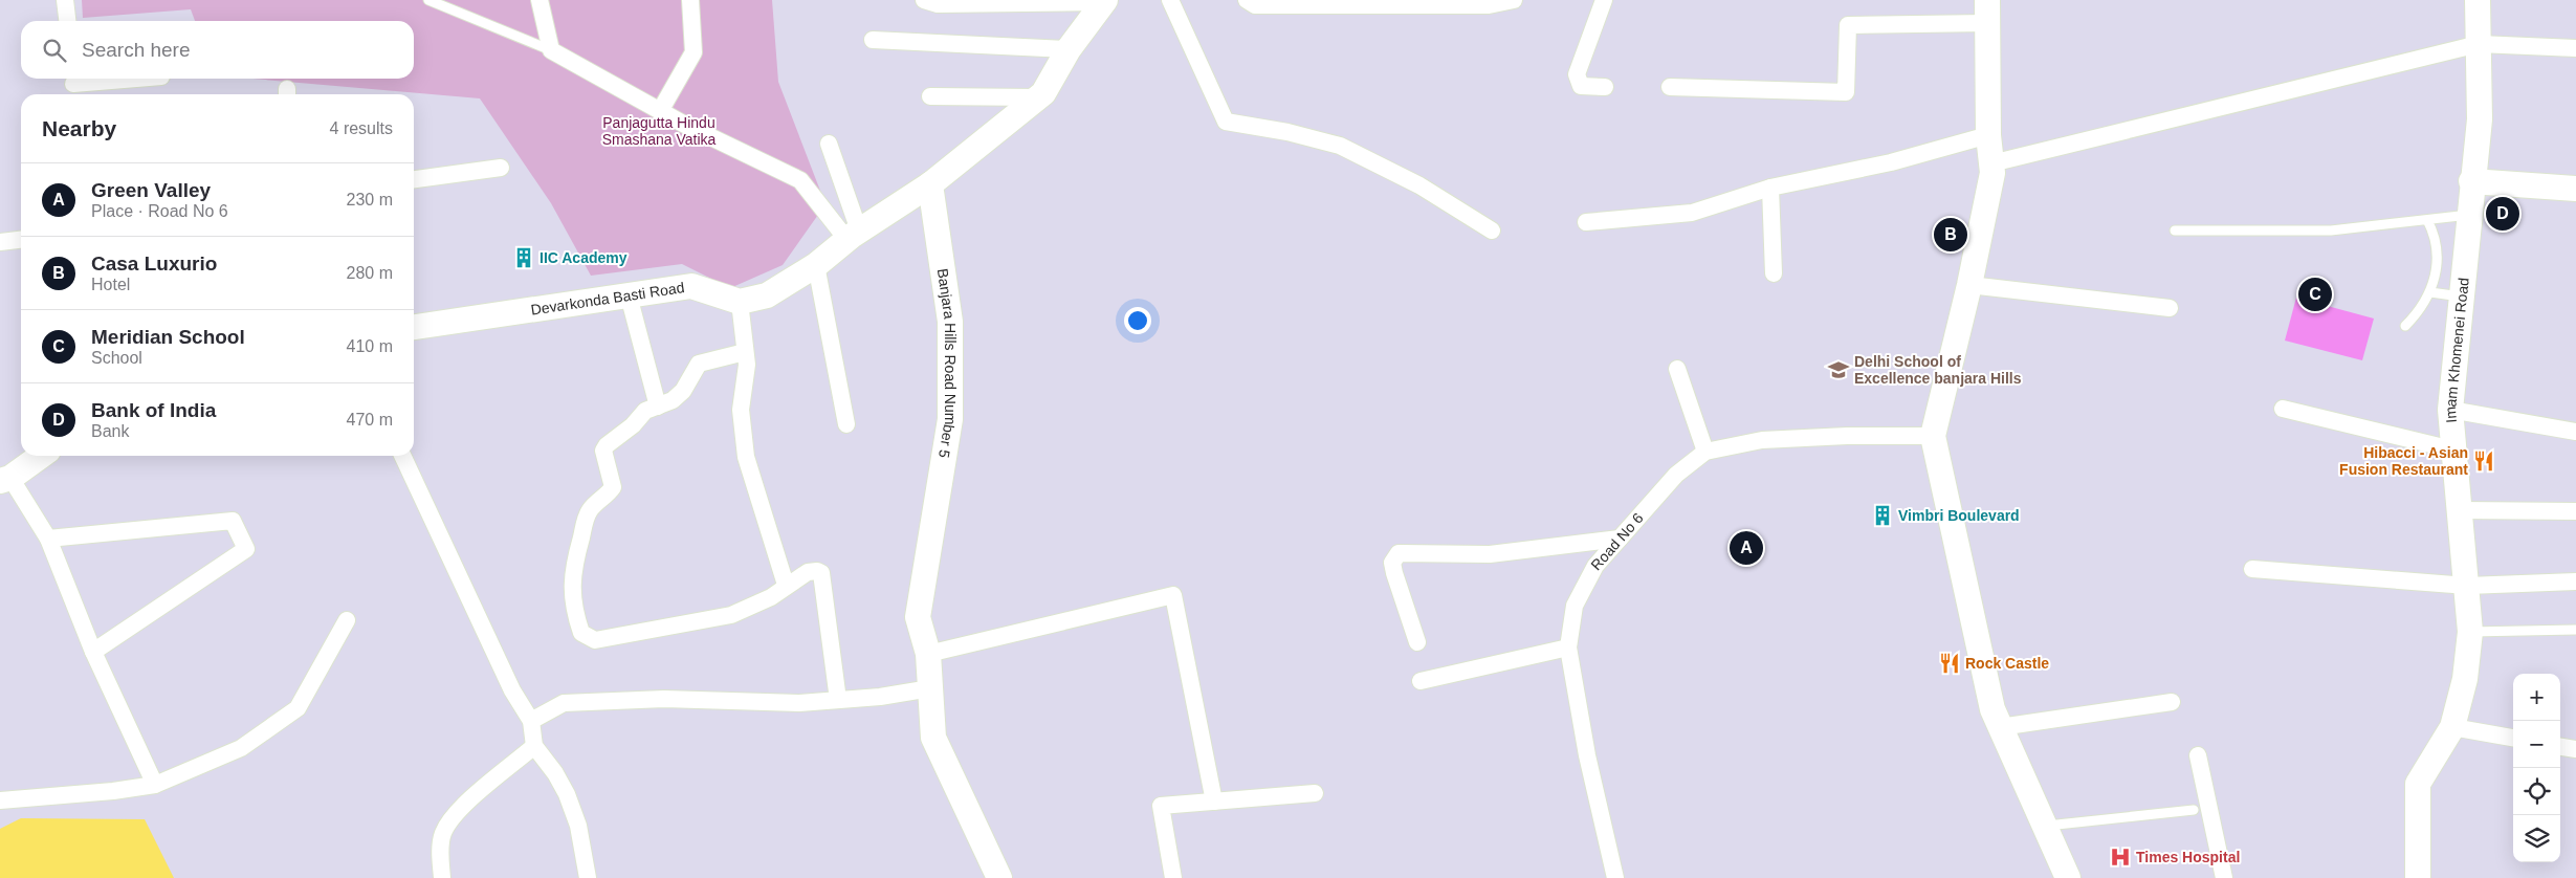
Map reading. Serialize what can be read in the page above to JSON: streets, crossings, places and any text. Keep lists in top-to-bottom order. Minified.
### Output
{"streets":{"street":["Devarkonda Basti Road","Imam Khomenei Road","Banjara Hills Road Number 5","Road No 6"]},"parks":["Panjagutta Hindu Smashana Vatika"],"places":{"building":["IIC Academy","Vimbri Boulevard"],"school or university":["Delhi School of Excellence banjara Hills"],"restaurant":["Hibacci - Asian Fusion Restaurant","Rock Castle"],"hospital":["Times Hospital"]},"page":{"search":"Search here","heading":["Nearby","4 results"],"list":[{"mark":"A","name":"Green Valley","note":"Place · Road No 6","value":"230 m"},{"mark":"B","name":"Casa Luxurio","note":"Hotel","value":"280 m"},{"mark":"C","name":"Meridian School","note":"School","value":"410 m"},{"mark":"D","name":"Bank of India","note":"Bank","value":"470 m"}],"pins":["D","B","C","A"],"map_buttons":["+","−"]}}
